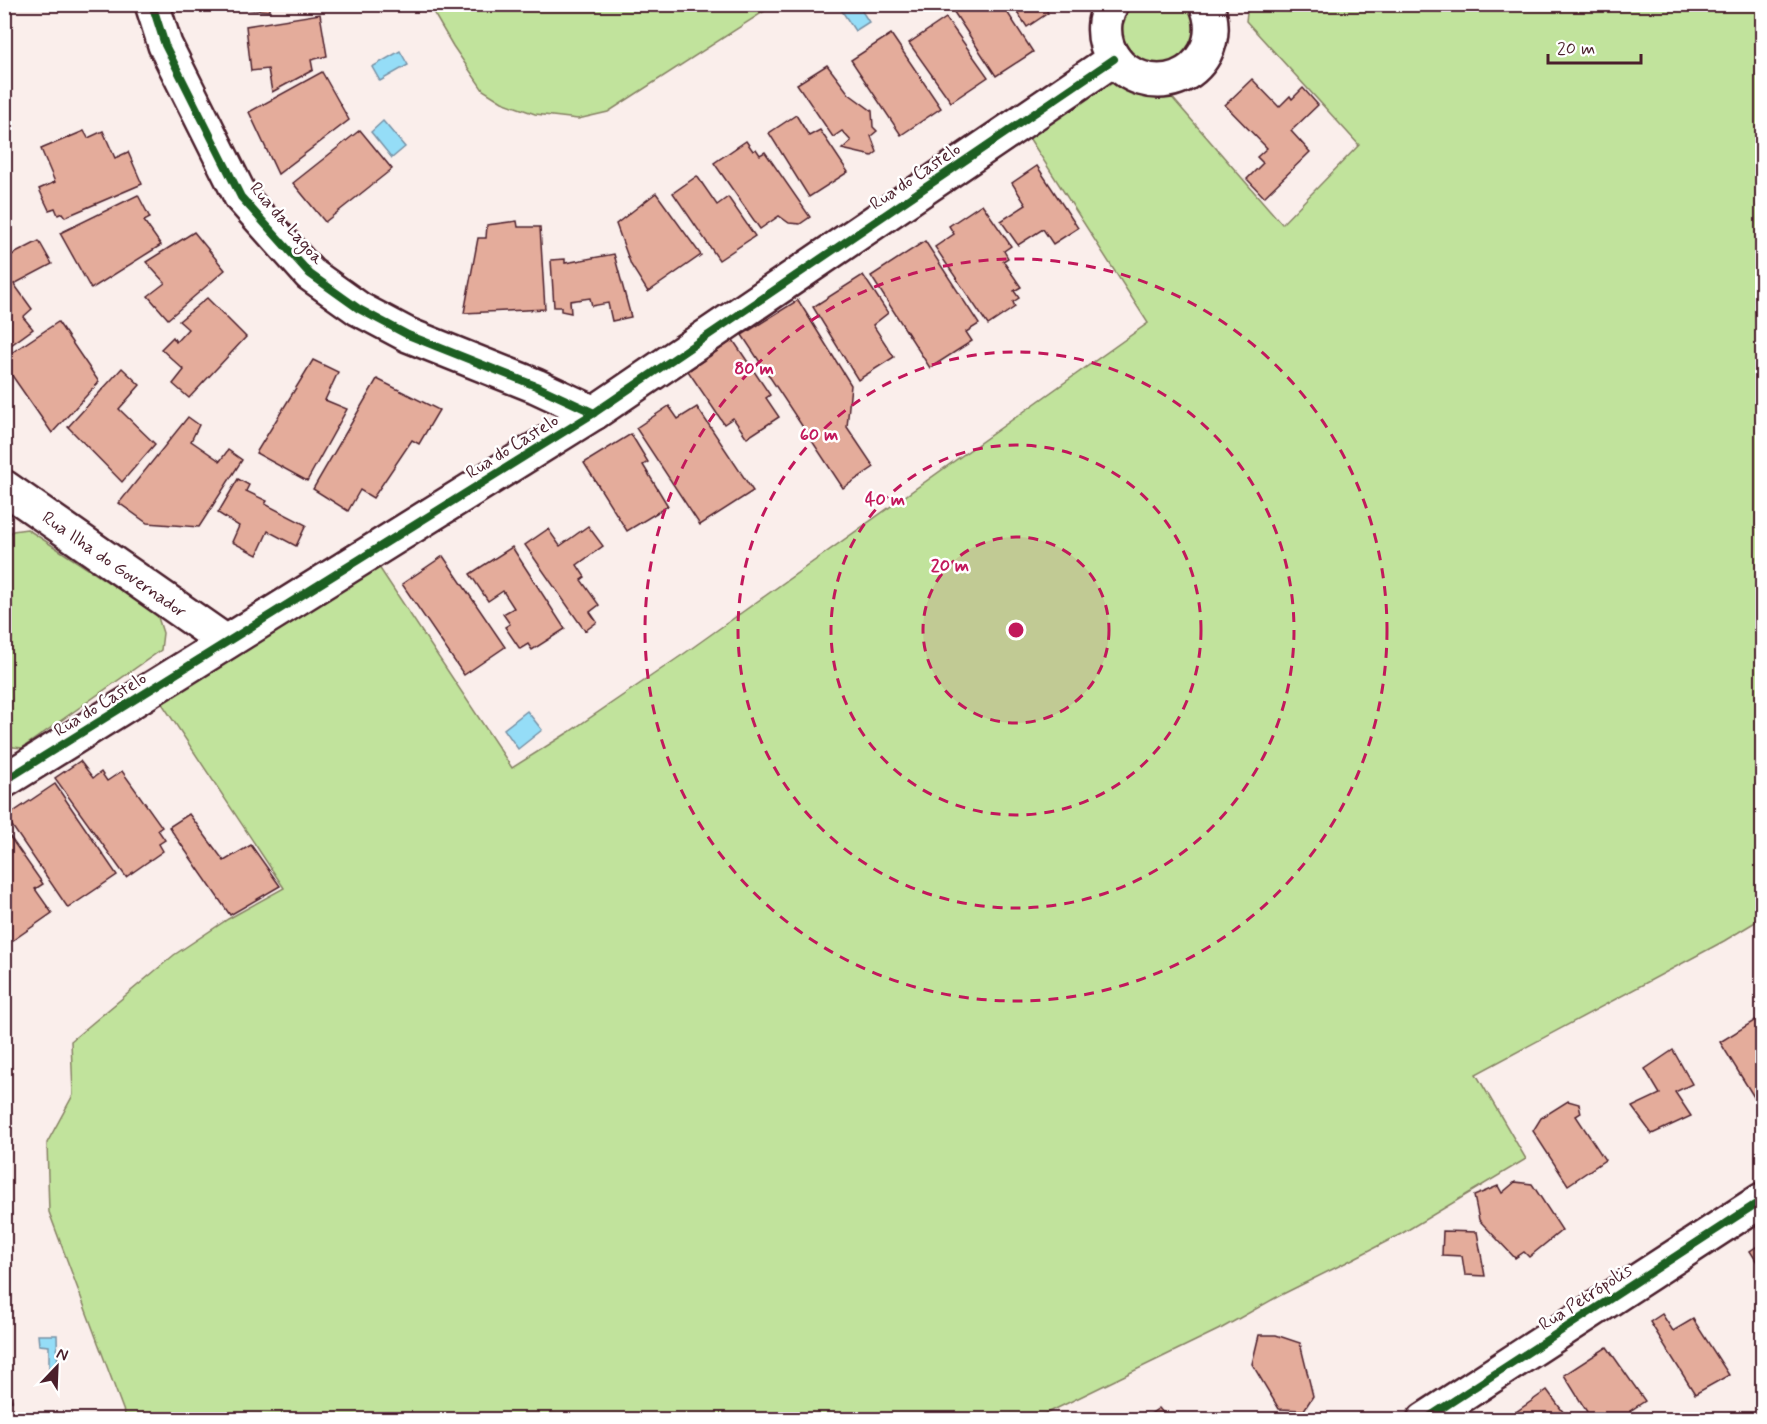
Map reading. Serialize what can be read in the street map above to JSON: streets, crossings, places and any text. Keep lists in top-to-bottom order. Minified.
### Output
{"streets":{"street":["Rua do Castelo","Rua da Lagoa","Rua Ilha do Governador","Rua Petrópolis"]},"crossings":[["Rua do Castelo","Rua da Lagoa"],["Rua do Castelo","Rua Ilha do Governador"]],"scale_bar":"20 m","north":"top right","rings":["80 m","60 m","40 m","20 m"]}
